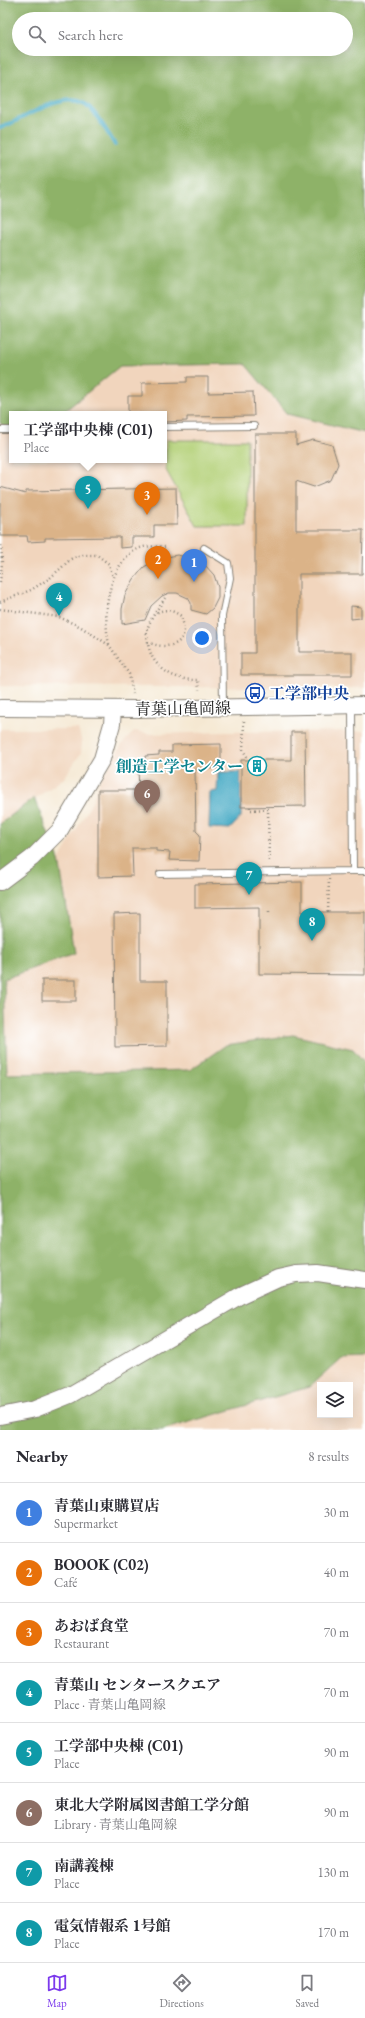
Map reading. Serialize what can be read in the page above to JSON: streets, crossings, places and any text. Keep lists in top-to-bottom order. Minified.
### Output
{"streets":{"street":["青葉山亀岡線"]},"places":{"bus stop":["工学部中央"],"building":["創造工学センター"]},"page":{"search":"Search here","popup":["工学部中央棟 (C01)","Place"],"pins":["5","3","2","1","4","6","7","8"],"heading":["Nearby","8 results"],"list":[{"mark":"1","name":"青葉山東購買店","note":"Supermarket","value":"30 m"},{"mark":"2","name":"BOOOK (C02)","note":"Café","value":"40 m"},{"mark":"3","name":"あおば食堂","note":"Restaurant","value":"70 m"},{"mark":"4","name":"青葉山 センタースクエア","note":"Place · 青葉山亀岡線","value":"70 m"},{"mark":"5","name":"工学部中央棟 (C01)","note":"Place","value":"90 m"},{"mark":"6","name":"東北大学附属図書館工学分館","note":"Library · 青葉山亀岡線","value":"90 m"},{"mark":"7","name":"南講義棟","note":"Place","value":"130 m"},{"mark":"8","name":"電気情報系 1号館","note":"Place","value":"170 m"}],"nav":["Map","Directions","Saved"]}}
